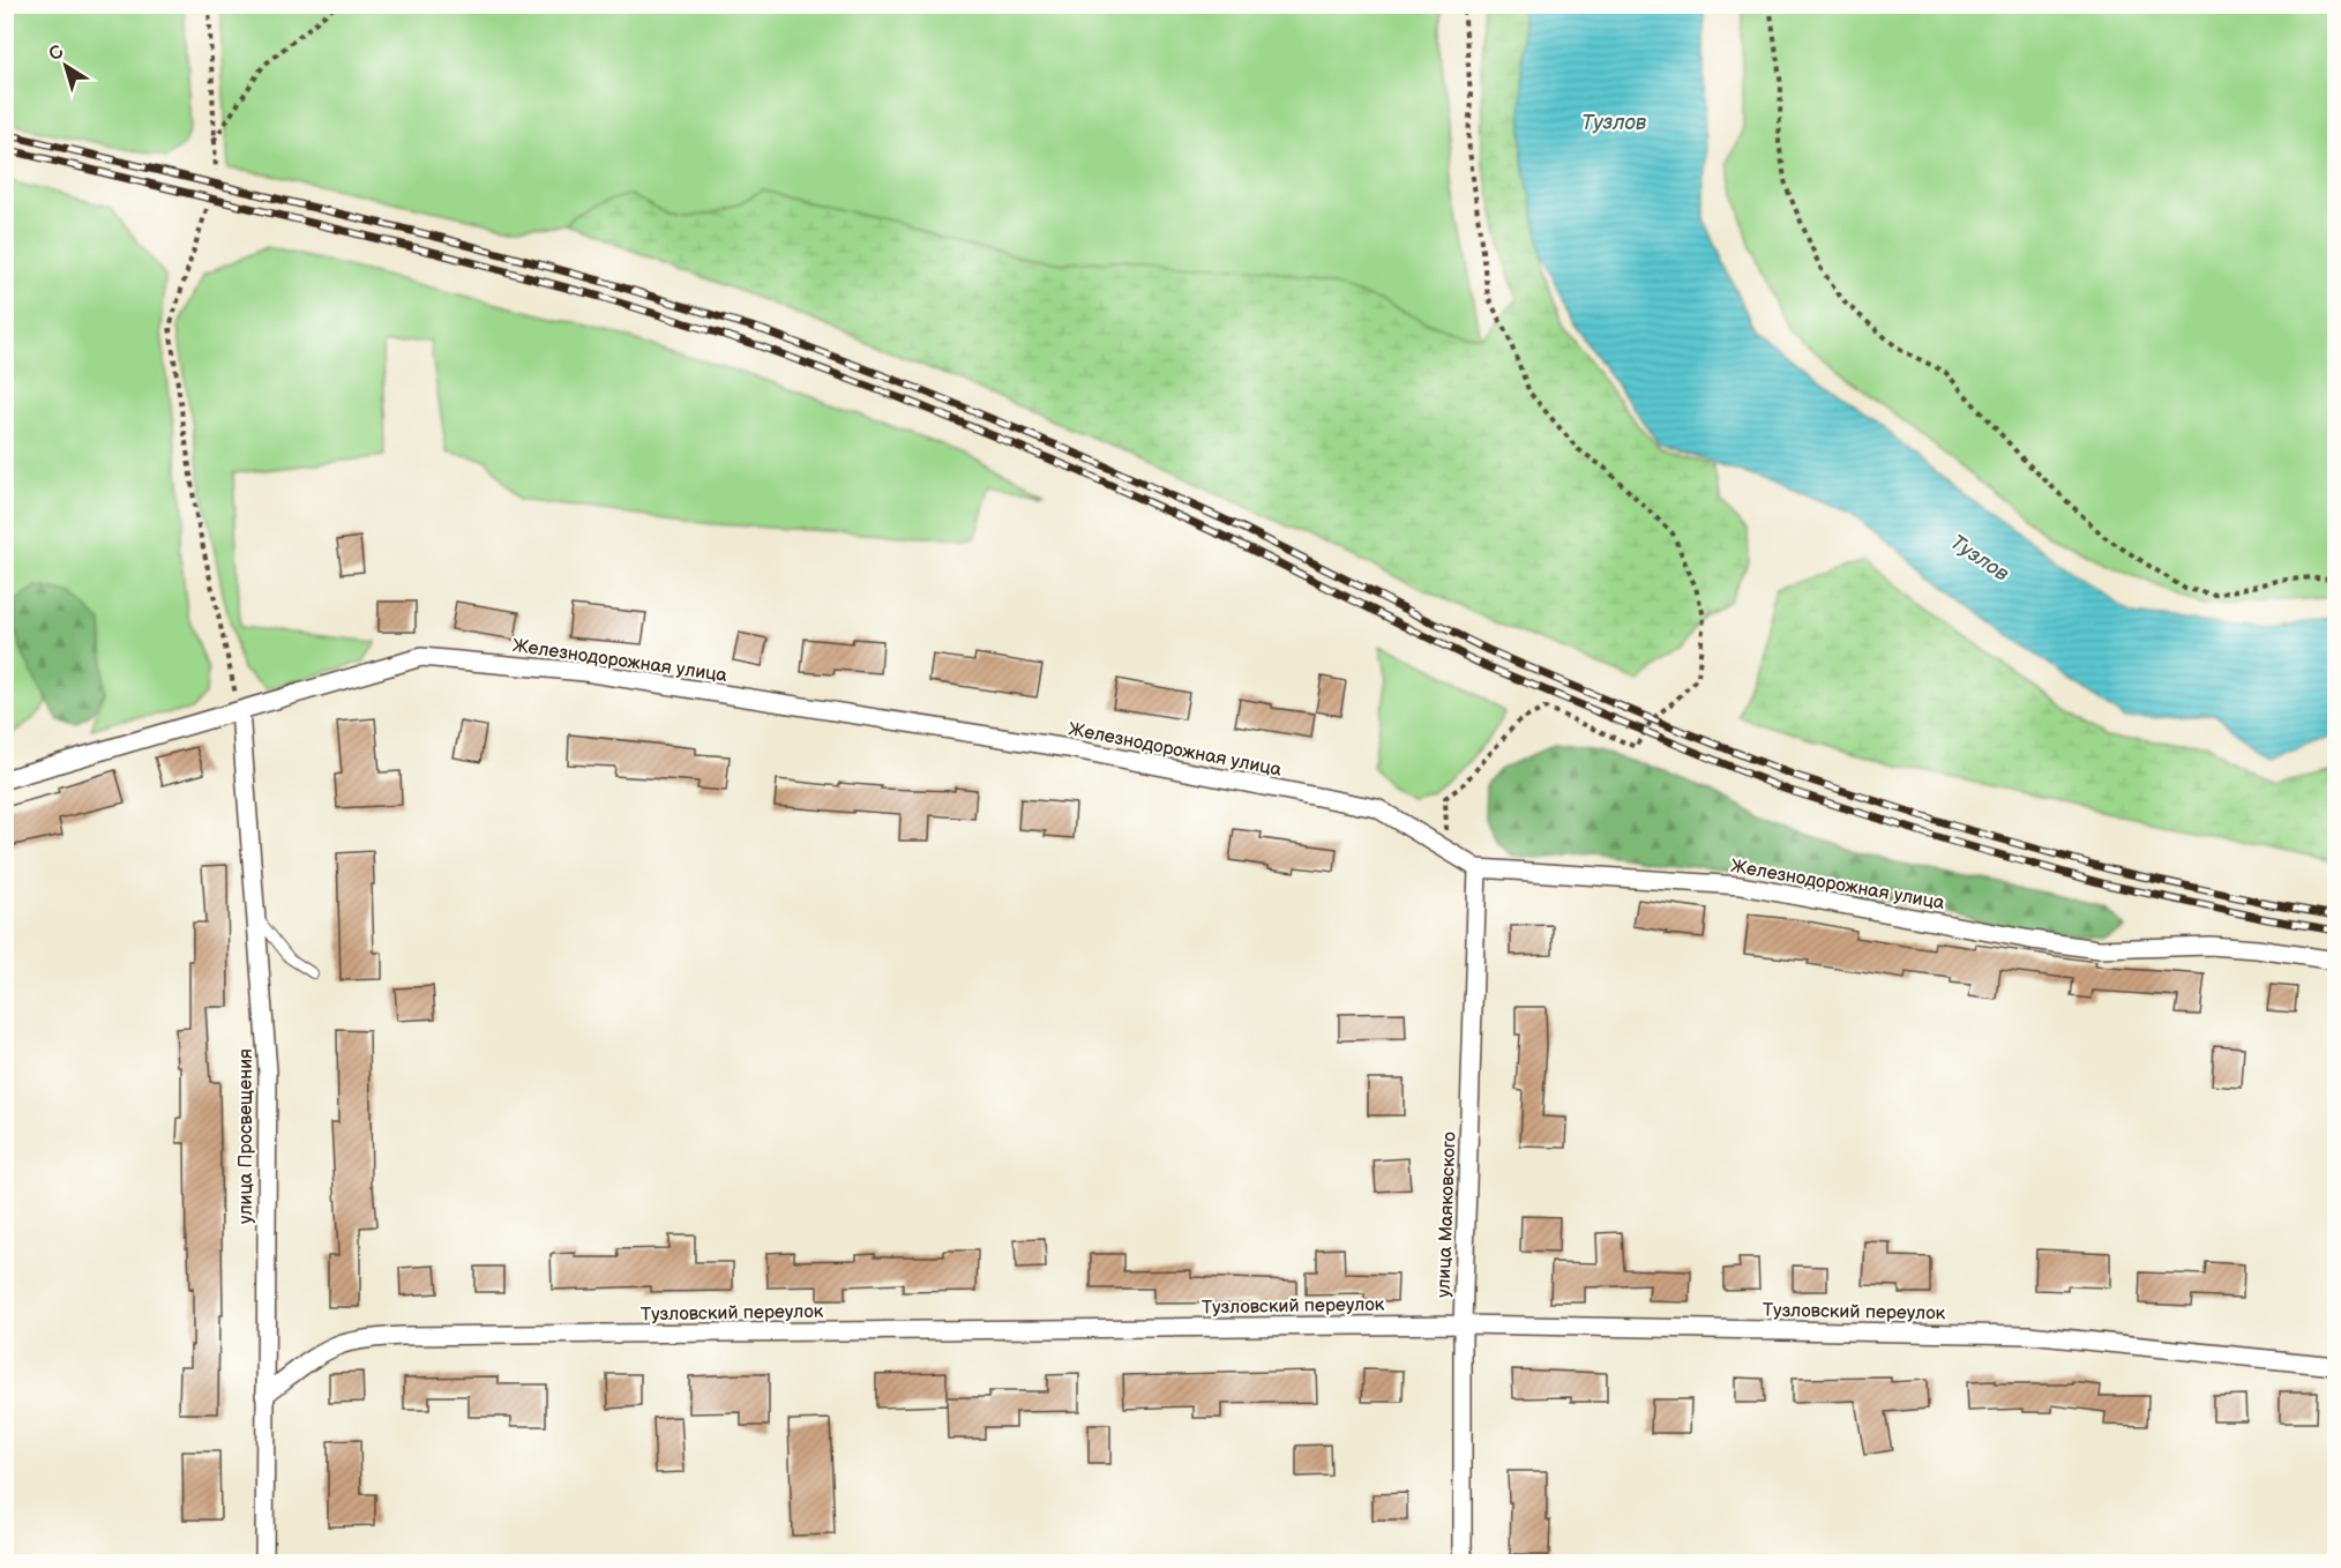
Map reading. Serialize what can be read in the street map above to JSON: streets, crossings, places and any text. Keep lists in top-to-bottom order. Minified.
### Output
{"streets":{"street":["Железнодорожная улица","улица Просвещения","улица Маяковского","Тузловский переулок"]},"crossings":[["Железнодорожная улица","улица Просвещения"],["Железнодорожная улица","улица Маяковского"],["улица Просвещения","Тузловский переулок"],["улица Маяковского","Тузловский переулок"]],"water":["Тузлов"],"north":"top left"}
